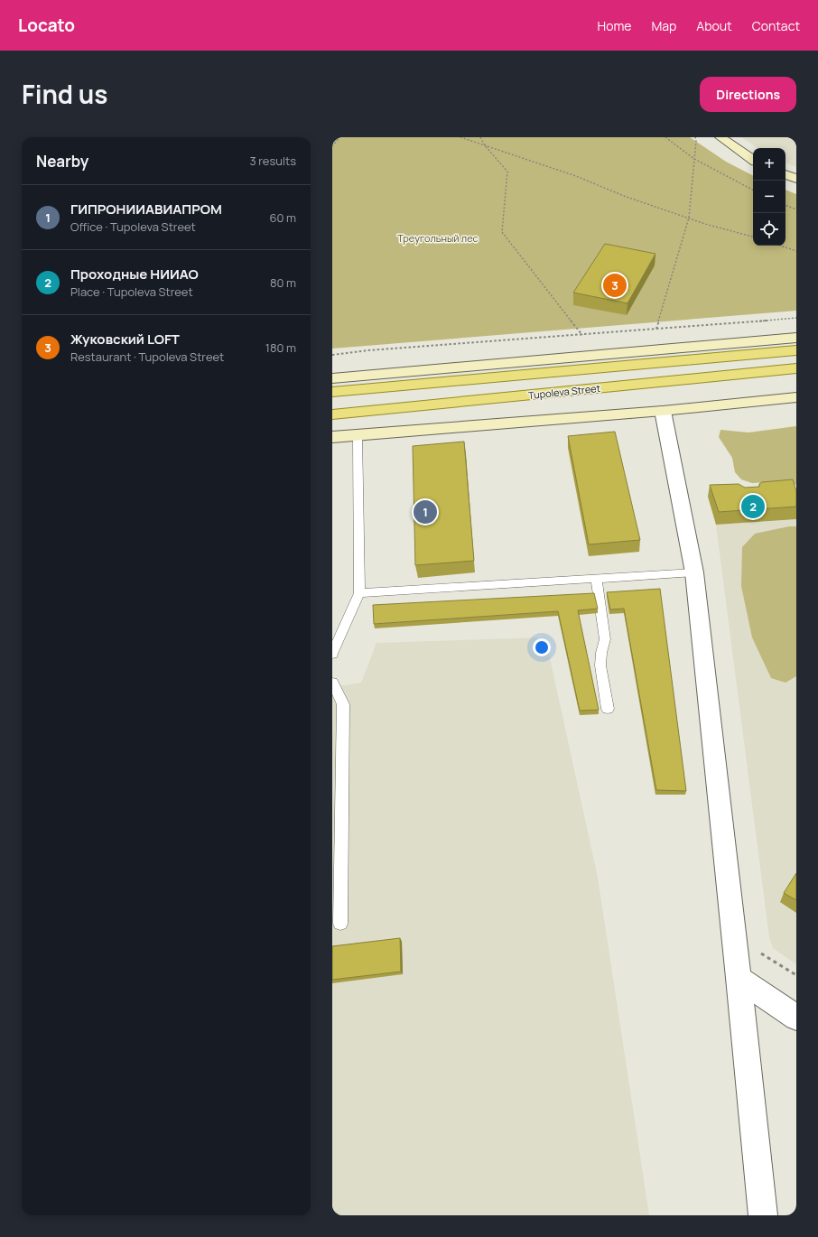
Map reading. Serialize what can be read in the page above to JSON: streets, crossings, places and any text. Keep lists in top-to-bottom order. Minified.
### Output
{"streets":{"main road":["Tupoleva Street"]},"parks":["Треугольный лес"],"page":{"header":"Locato","nav":["Home","Map","About","Contact"],"title":"Find us","buttons":"Directions","heading":["Nearby","3 results"],"map_buttons":["+","−"],"list":[{"mark":"1","name":"ГИПРОНИИАВИАПРОМ","note":"Office · Tupoleva Street","value":"60 m"},{"mark":"2","name":"Проходные НИИАО","note":"Place · Tupoleva Street","value":"80 m"},{"mark":"3","name":"Жуковский LOFT","note":"Restaurant · Tupoleva Street","value":"180 m"}],"pins":["3","2","1"]}}
